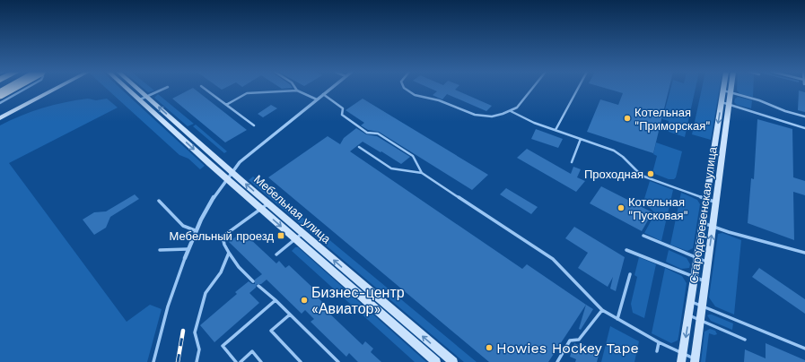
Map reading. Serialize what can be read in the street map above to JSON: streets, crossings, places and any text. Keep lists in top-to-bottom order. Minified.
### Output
{"streets":{"street":["Мебельная улица","Стародеревенская улица"]},"places":{"other":["Котельная \"Приморская\"","Проходная","Котельная \"Пусковая\"","Бизнес-центр «Авиатор»","Howies Hockey Tape"],"transit":["Мебельный проезд"]}}
